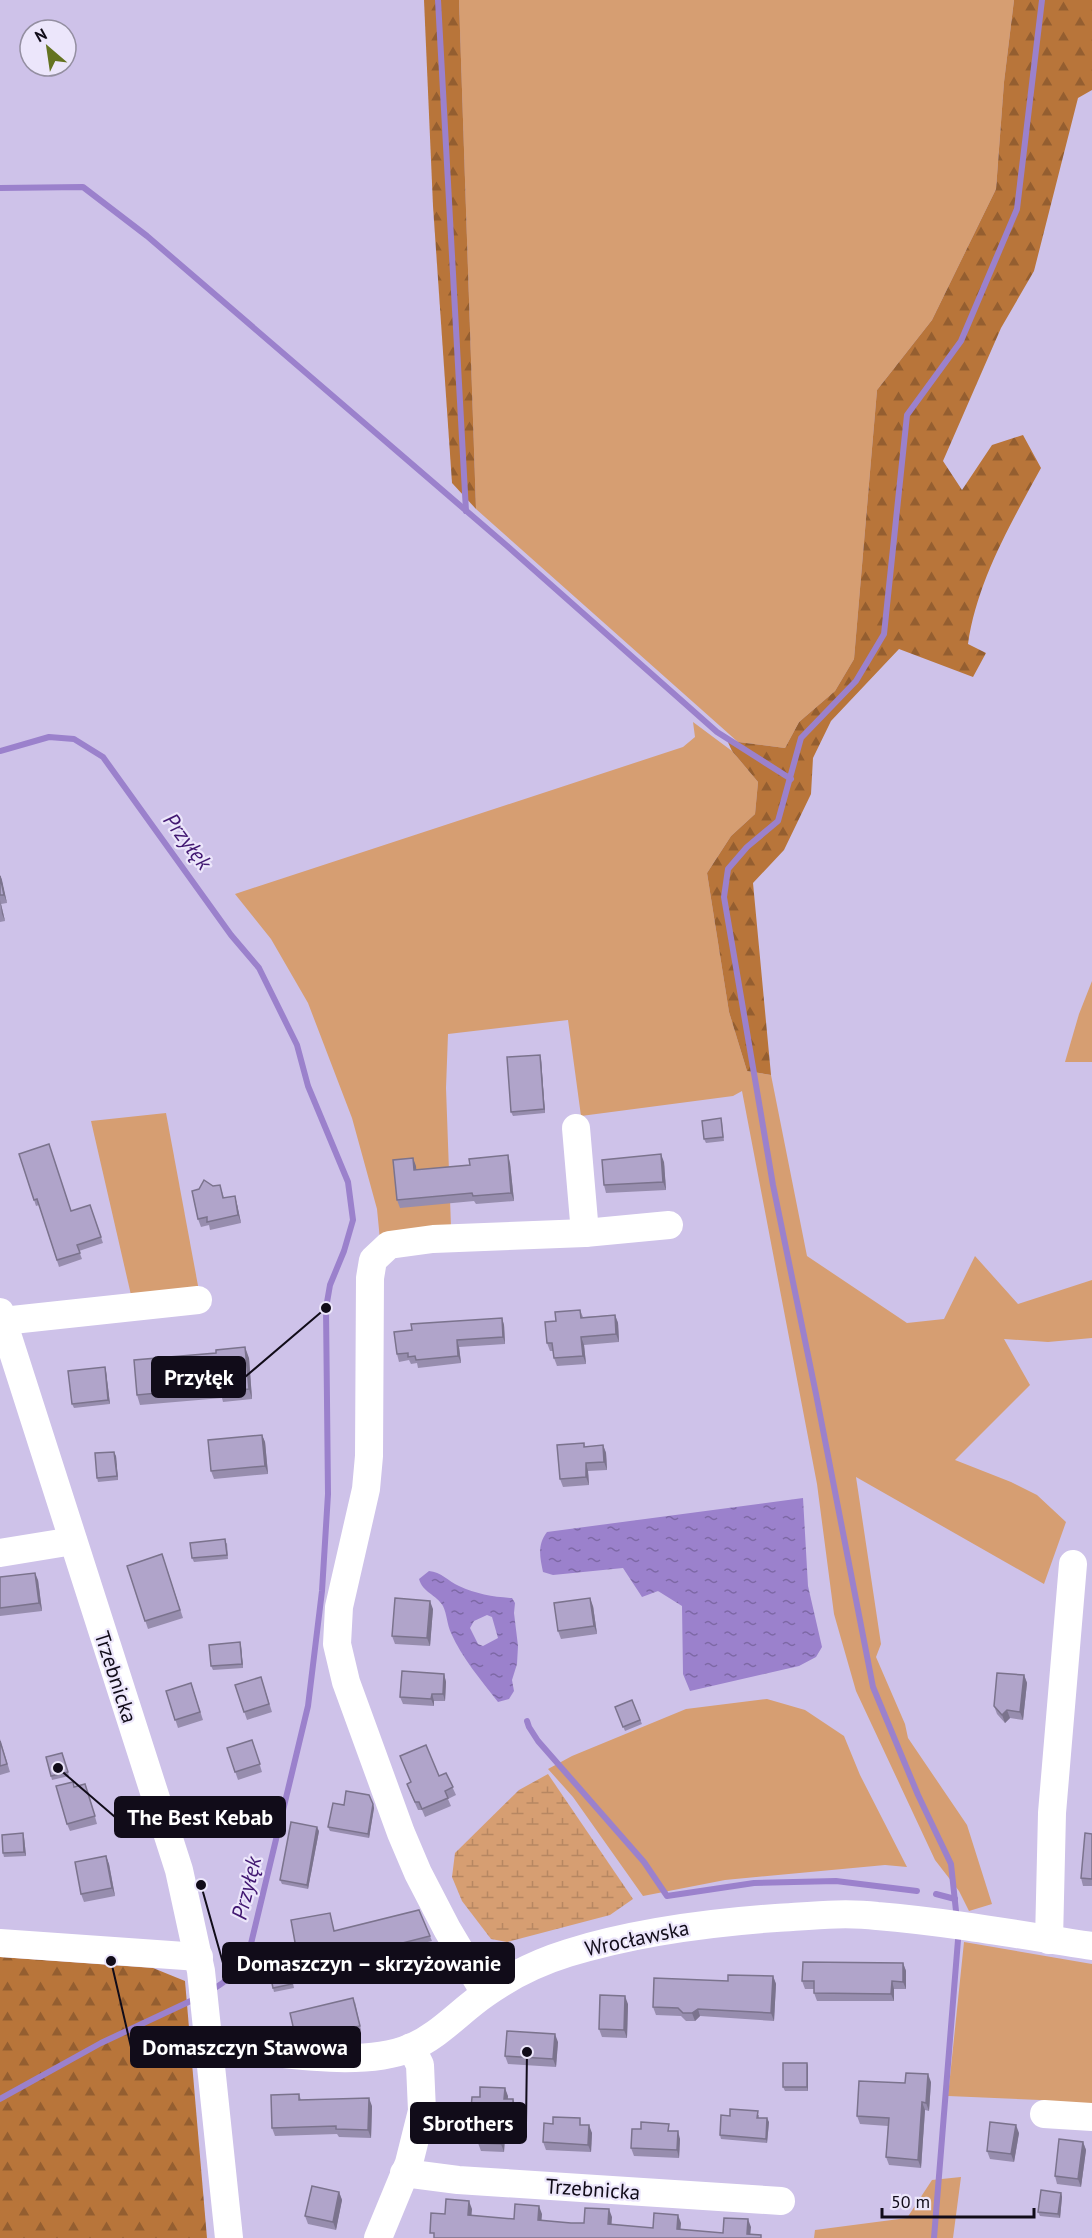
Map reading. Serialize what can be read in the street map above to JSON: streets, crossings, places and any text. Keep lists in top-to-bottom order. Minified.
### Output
{"streets":{"street":["Trzebnicka","Wrocławska"]},"crossings":[["Trzebnicka","Wrocławska"]],"water":["Przyłęk"],"places":["Przyłęk","The Best Kebab","Domaszczyn – skrzyżowanie","Domaszczyn Stawowa","Sbrothers"],"scale_bar":"50 m","north":"top left"}
